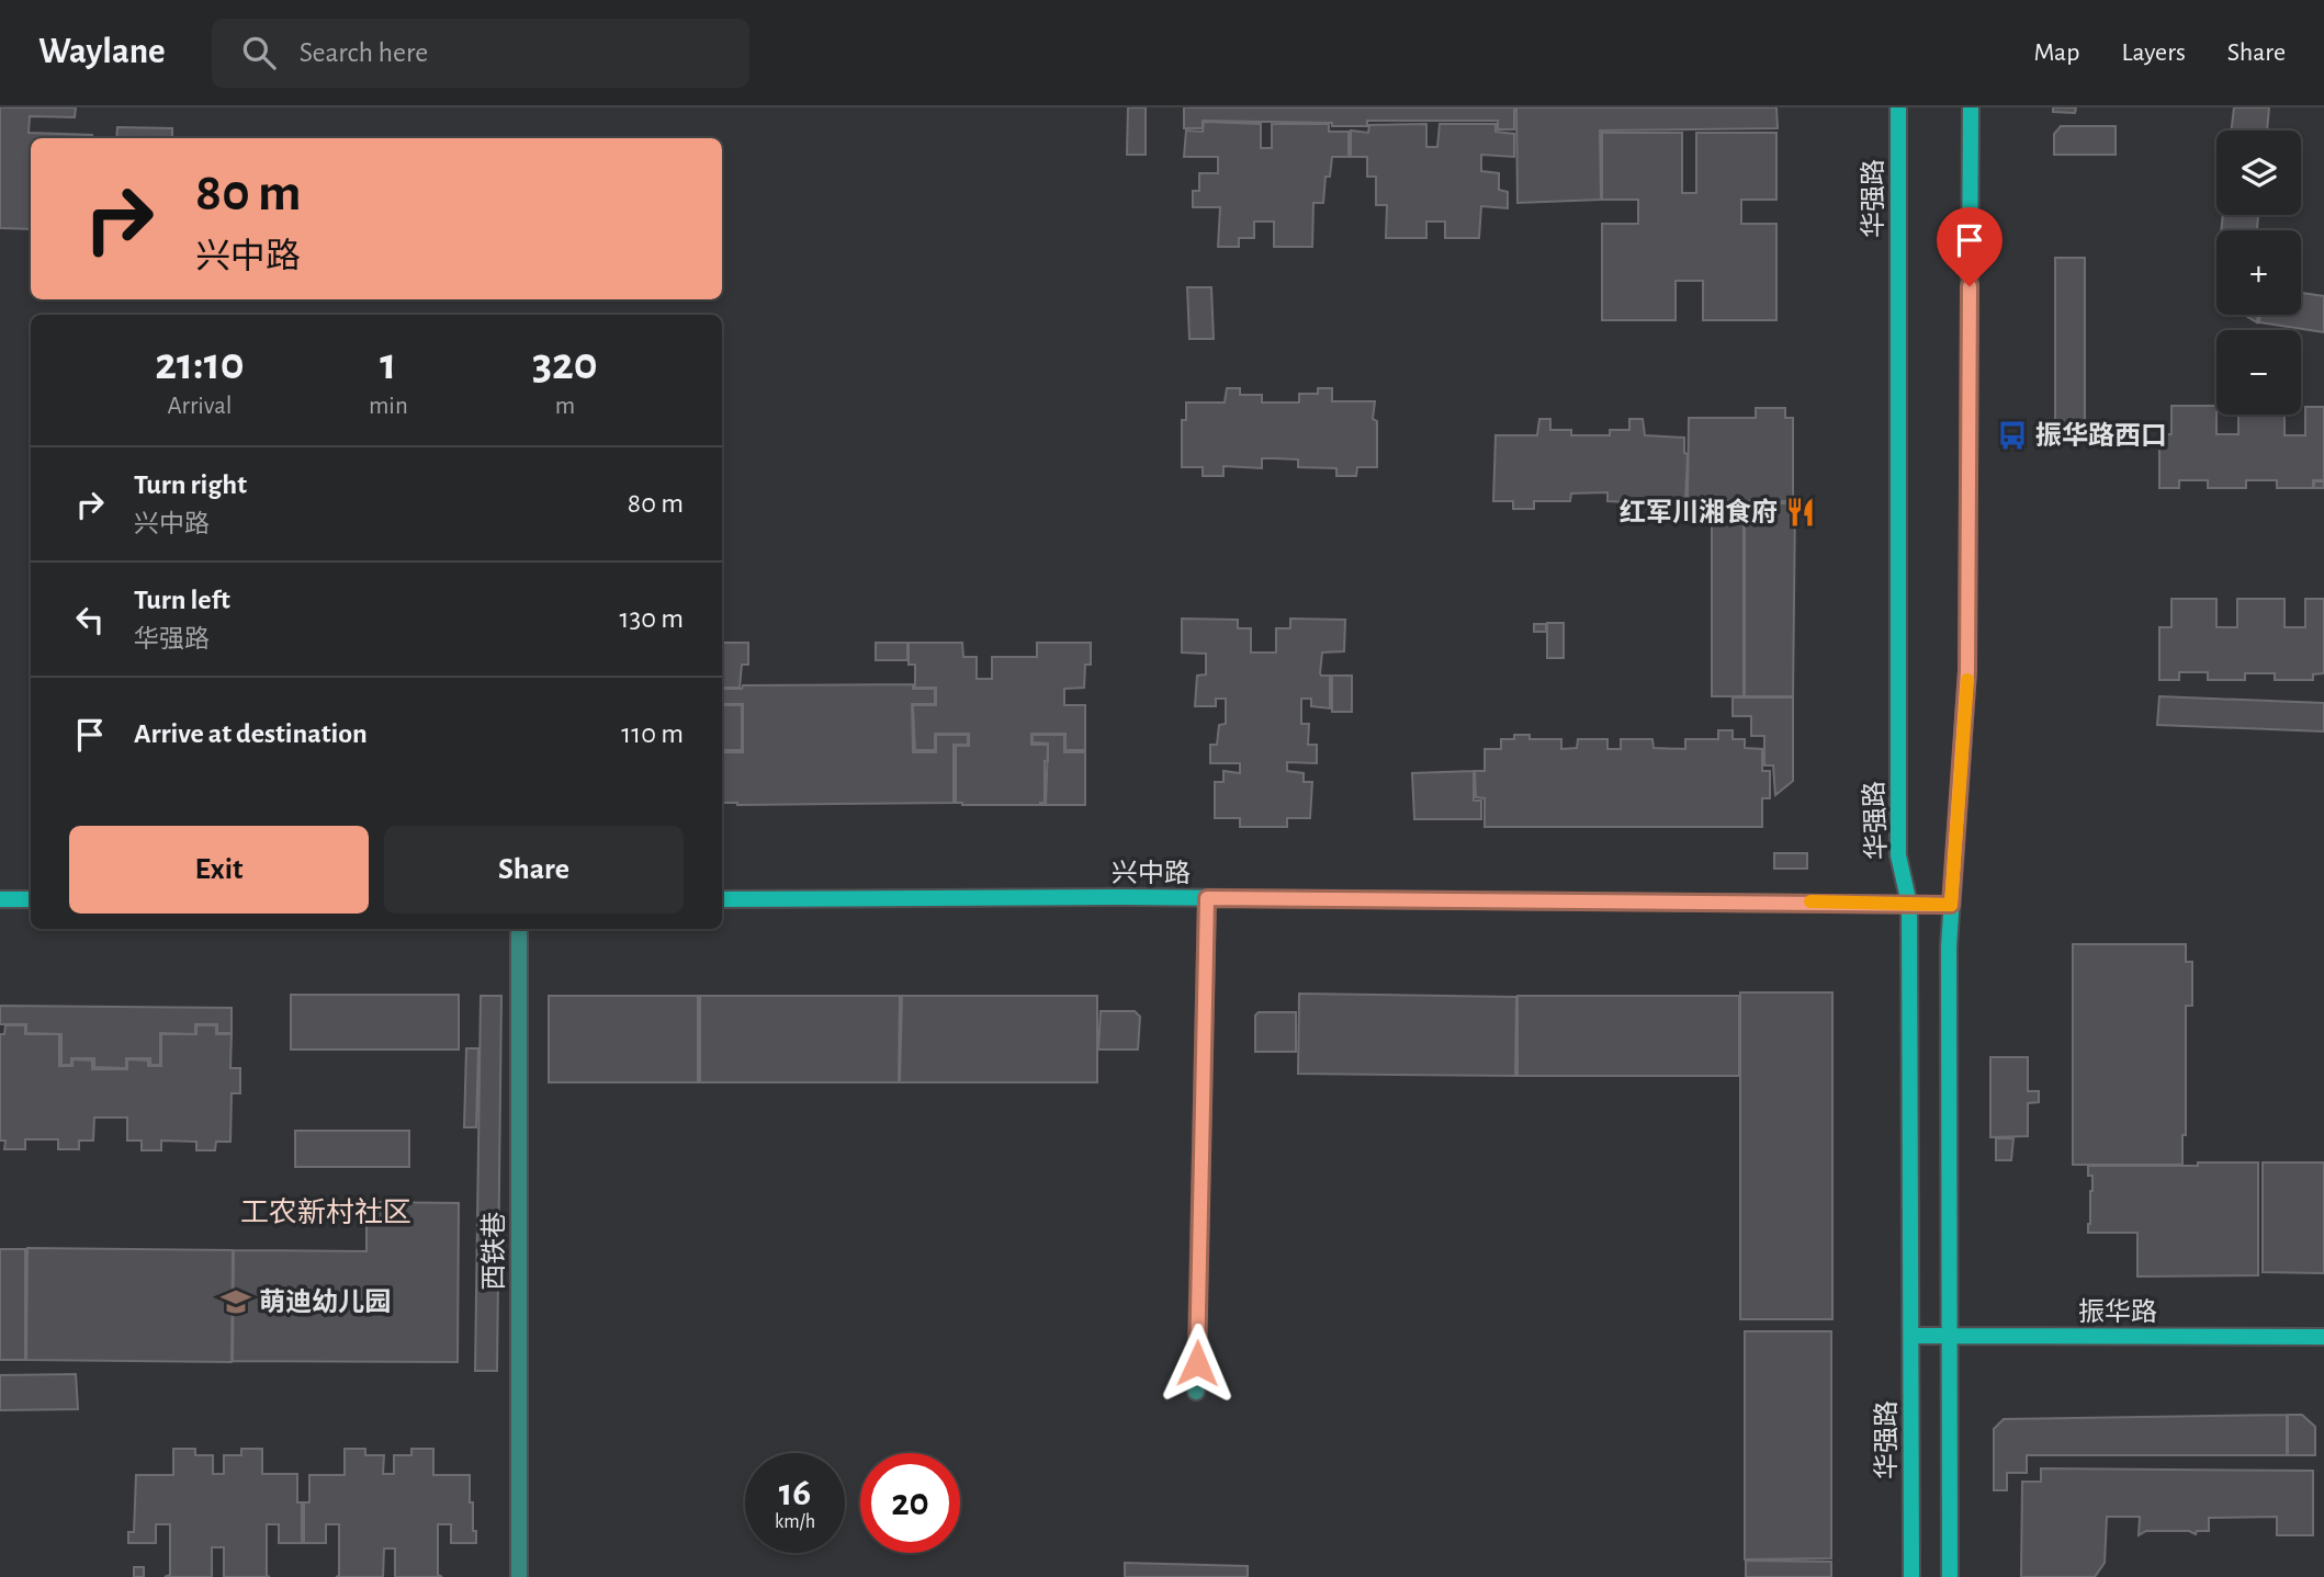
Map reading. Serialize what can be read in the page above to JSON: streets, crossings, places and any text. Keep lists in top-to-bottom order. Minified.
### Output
{"streets":{"main road":["华强路","兴中路","振华路"],"street":["西铁巷"]},"crossings":[["华强路","兴中路"],["华强路","振华路"]],"districts":["工农新村社区"],"places":{"bus stop":["振华路西口"],"restaurant":["红军川湘食府"],"school or university":["萌迪幼儿园"]},"page":{"header":"Waylane","search":"Search here","nav":["Map","Layers","Share"],"map_buttons":["+","−"],"turn":["80 m","兴中路"],"eta":["21:10","Arrival","1","min","320","m"],"list":[{"name":"Turn right","note":"兴中路","value":"80 m"},{"name":"Turn left","note":"华强路","value":"130 m"},{"name":"Arrive at destination","value":"110 m"}],"buttons":["Exit","Share"],"speed":"16 km/h","limit":"20"}}
